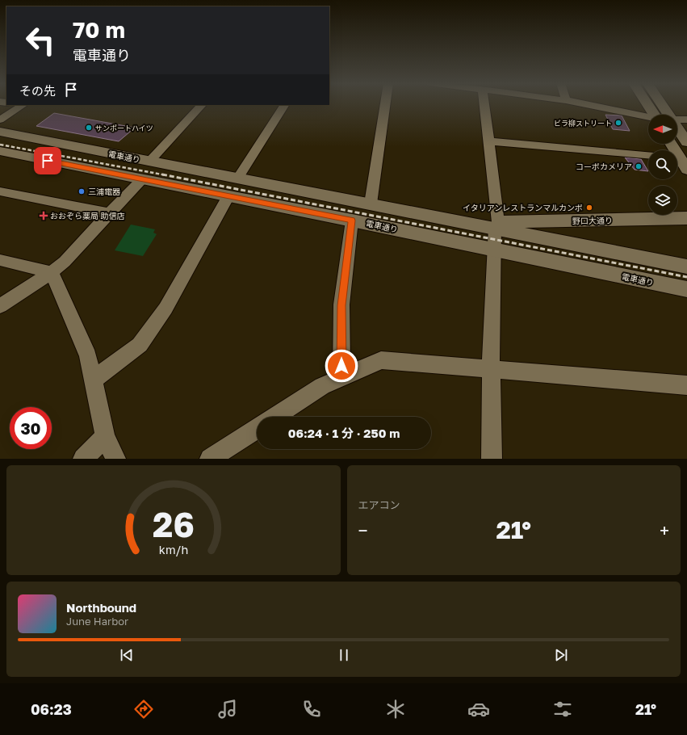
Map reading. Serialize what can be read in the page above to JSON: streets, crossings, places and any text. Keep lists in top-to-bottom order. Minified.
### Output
{"streets":{"street":["電車通り","野口大通り"]},"crossings":[["電車通り","野口大通り"]],"places":{"other":["ビラ柳ストリート","サンポートハイツ","コーポカメリア","三浦電器","イタリアンレストランマルカンポ"],"health":["おおぞら薬局 助信店"]},"north":"left","page":{"turn":["70 m","電車通り"],"then":"その先","limit":"30","trip":"06:24 · 1 分 · 250 m","tile":"エアコン","heat":["−","21°","+"],"song":["Northbound","June Harbor"],"tabs":["06:23","21°"],"gauge":["26","km/h"]}}
